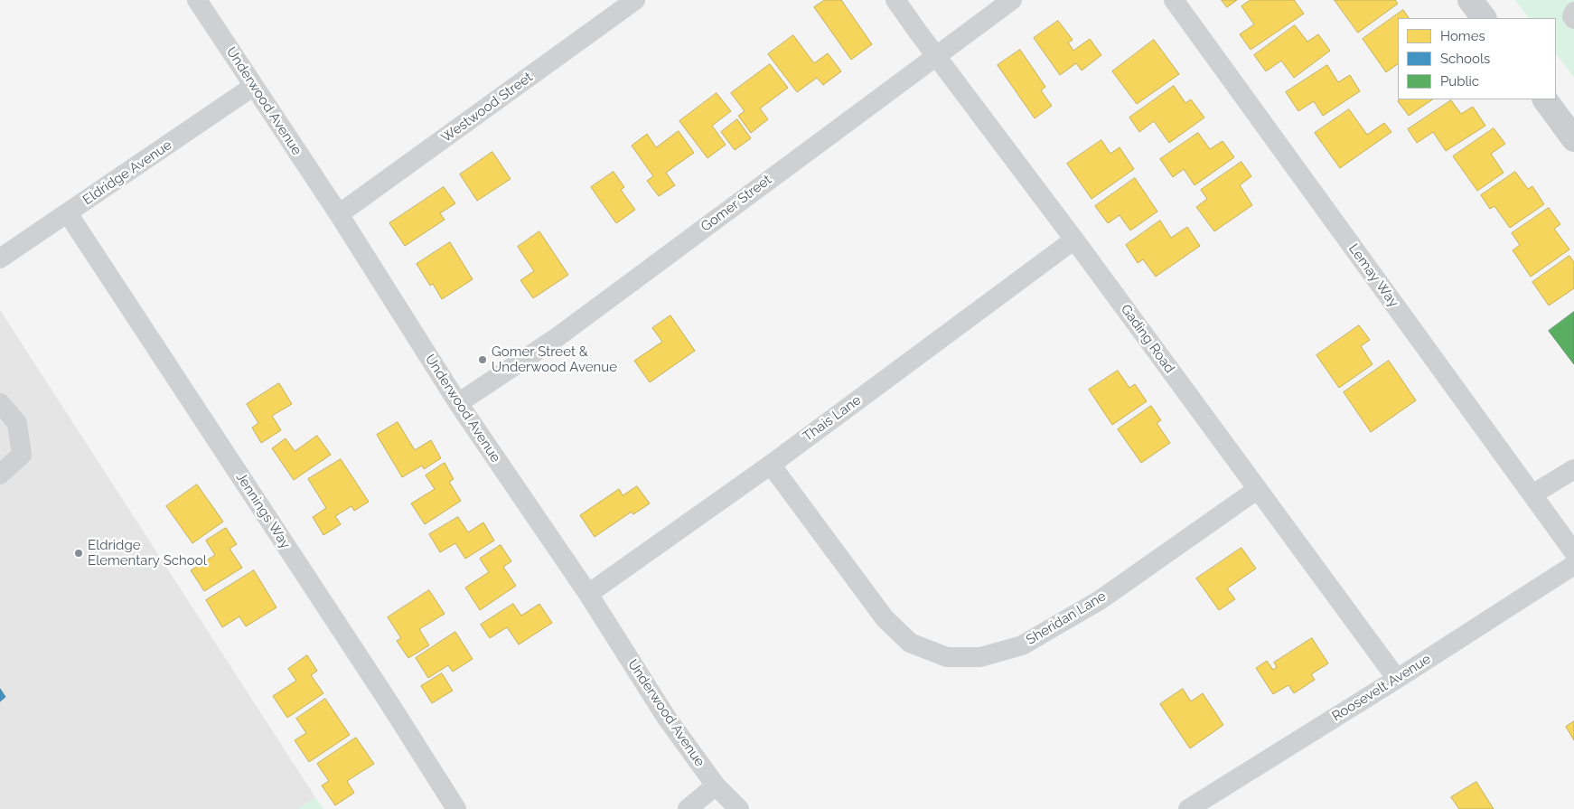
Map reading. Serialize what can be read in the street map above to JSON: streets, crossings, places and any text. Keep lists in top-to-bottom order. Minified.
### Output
{"streets":{"street":["Underwood Avenue","Westwood Street","Eldridge Avenue","Gomer Street","Lemay Way","Gading Road","Thais Lane","Jennings Way","Sheridan Lane","Roosevelt Avenue"]},"crossings":[["Underwood Avenue","Westwood Street"],["Underwood Avenue","Eldridge Avenue"],["Underwood Avenue","Gomer Street"],["Underwood Avenue","Thais Lane"],["Eldridge Avenue","Jennings Way"],["Gomer Street","Gading Road"],["Gading Road","Thais Lane"],["Gading Road","Sheridan Lane"],["Gading Road","Roosevelt Avenue"],["Thais Lane","Sheridan Lane"]],"places":["Gomer Street & Underwood Avenue","Eldridge Elementary School"],"legend":["Homes","Schools","Public"]}
